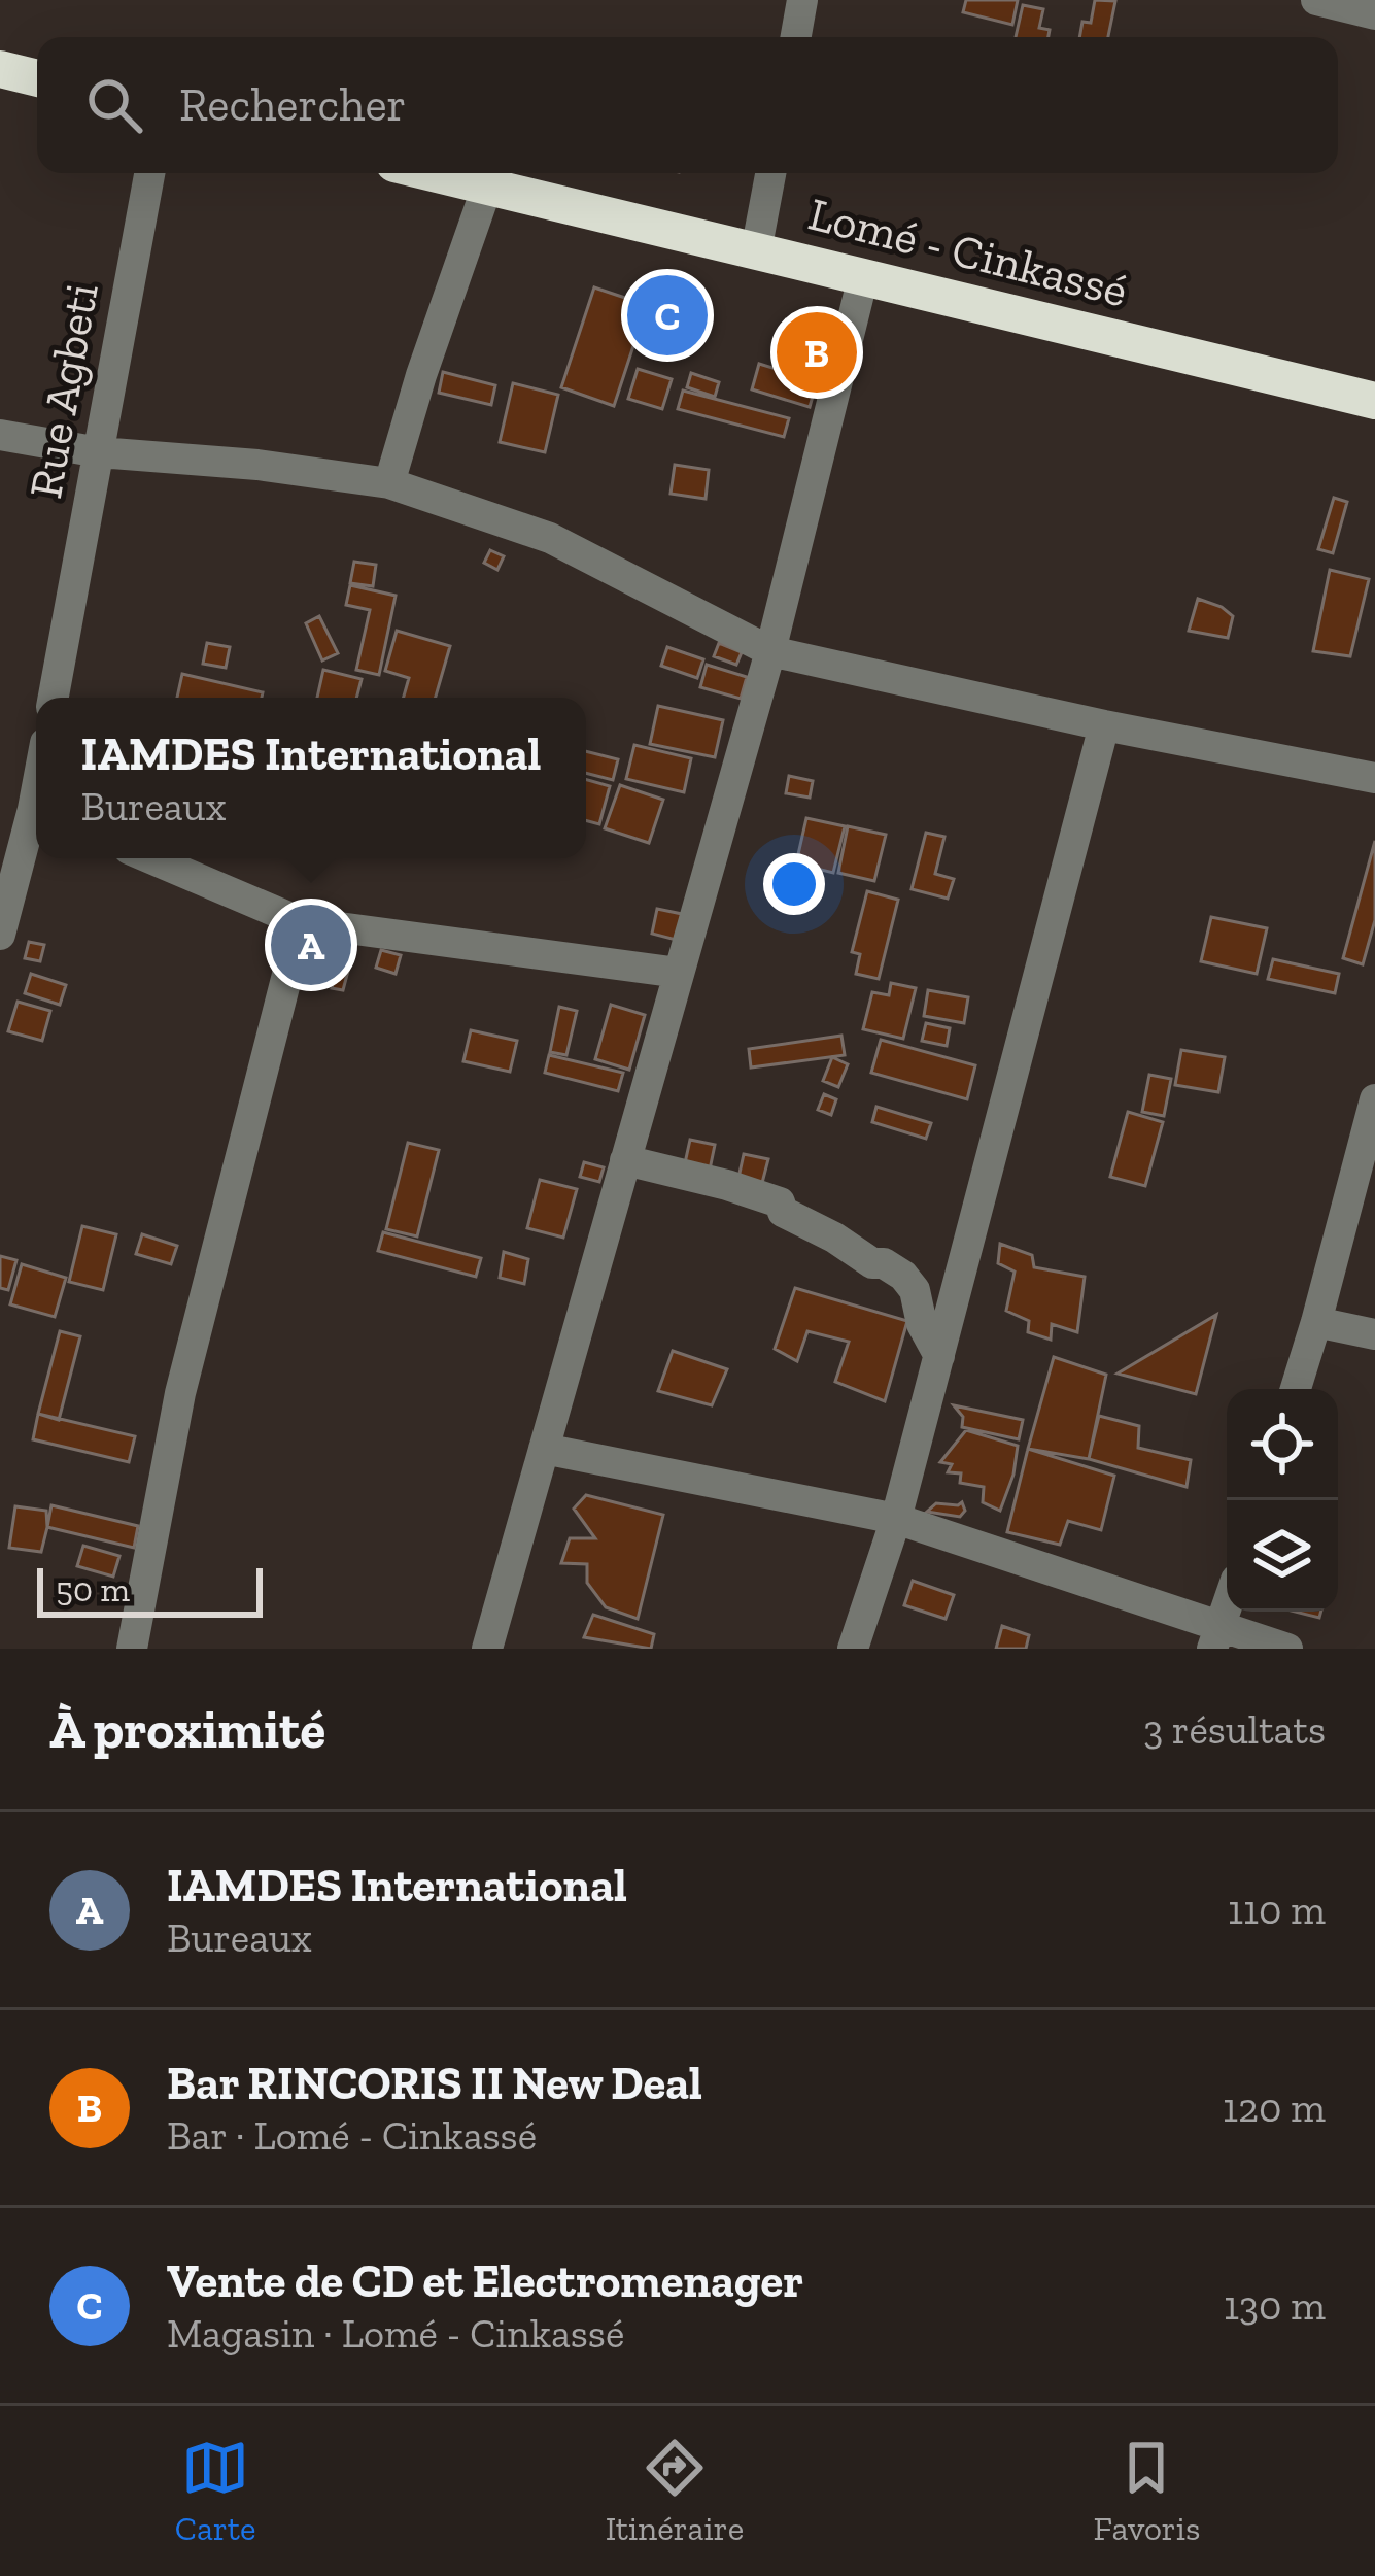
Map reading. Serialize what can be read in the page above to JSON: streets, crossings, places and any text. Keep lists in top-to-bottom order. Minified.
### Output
{"streets":{"highway":["Lomé - Cinkassé"],"street":["Rue Agbeti"]},"scale_bar":"50 m","page":{"search":"Rechercher","pins":["C","B","A"],"popup":["IAMDES International","Bureaux"],"scale":"50 m","heading":["À proximité","3 résultats"],"list":[{"mark":"A","name":"IAMDES International","note":"Bureaux","value":"110 m"},{"mark":"B","name":"Bar RINCORIS II New Deal","note":"Bar · Lomé - Cinkassé","value":"120 m"},{"mark":"C","name":"Vente de CD et Electromenager","note":"Magasin · Lomé - Cinkassé","value":"130 m"}],"nav":["Carte","Itinéraire","Favoris"]}}
